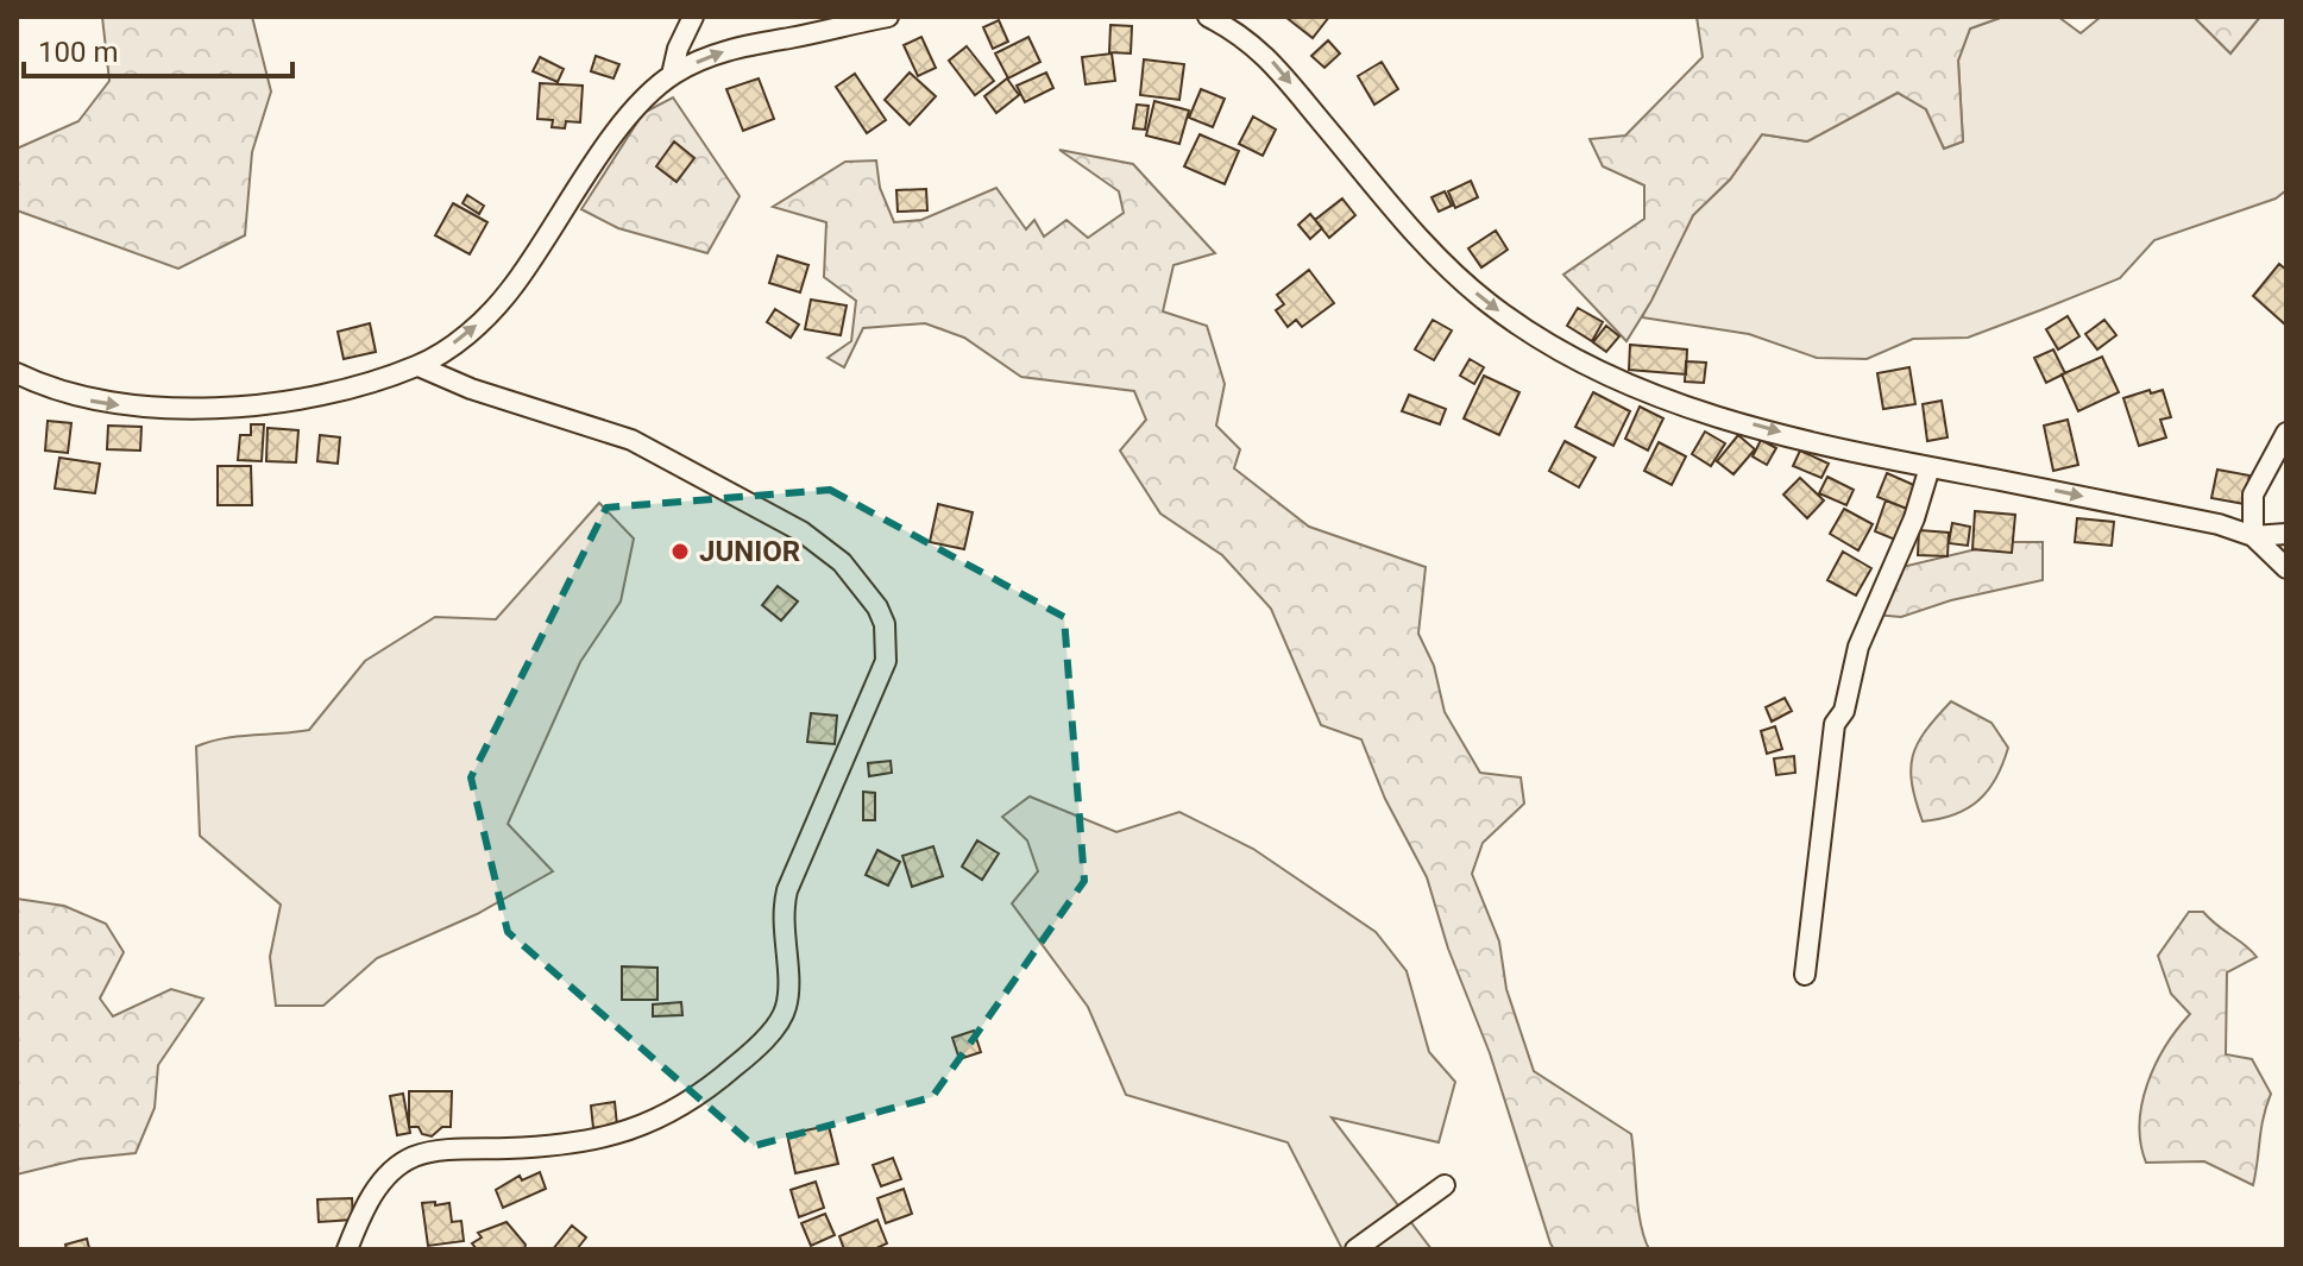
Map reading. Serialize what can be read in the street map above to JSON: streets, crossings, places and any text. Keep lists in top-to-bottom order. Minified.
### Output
{"places":["JUNIOR"],"scale_bar":"100 m"}
